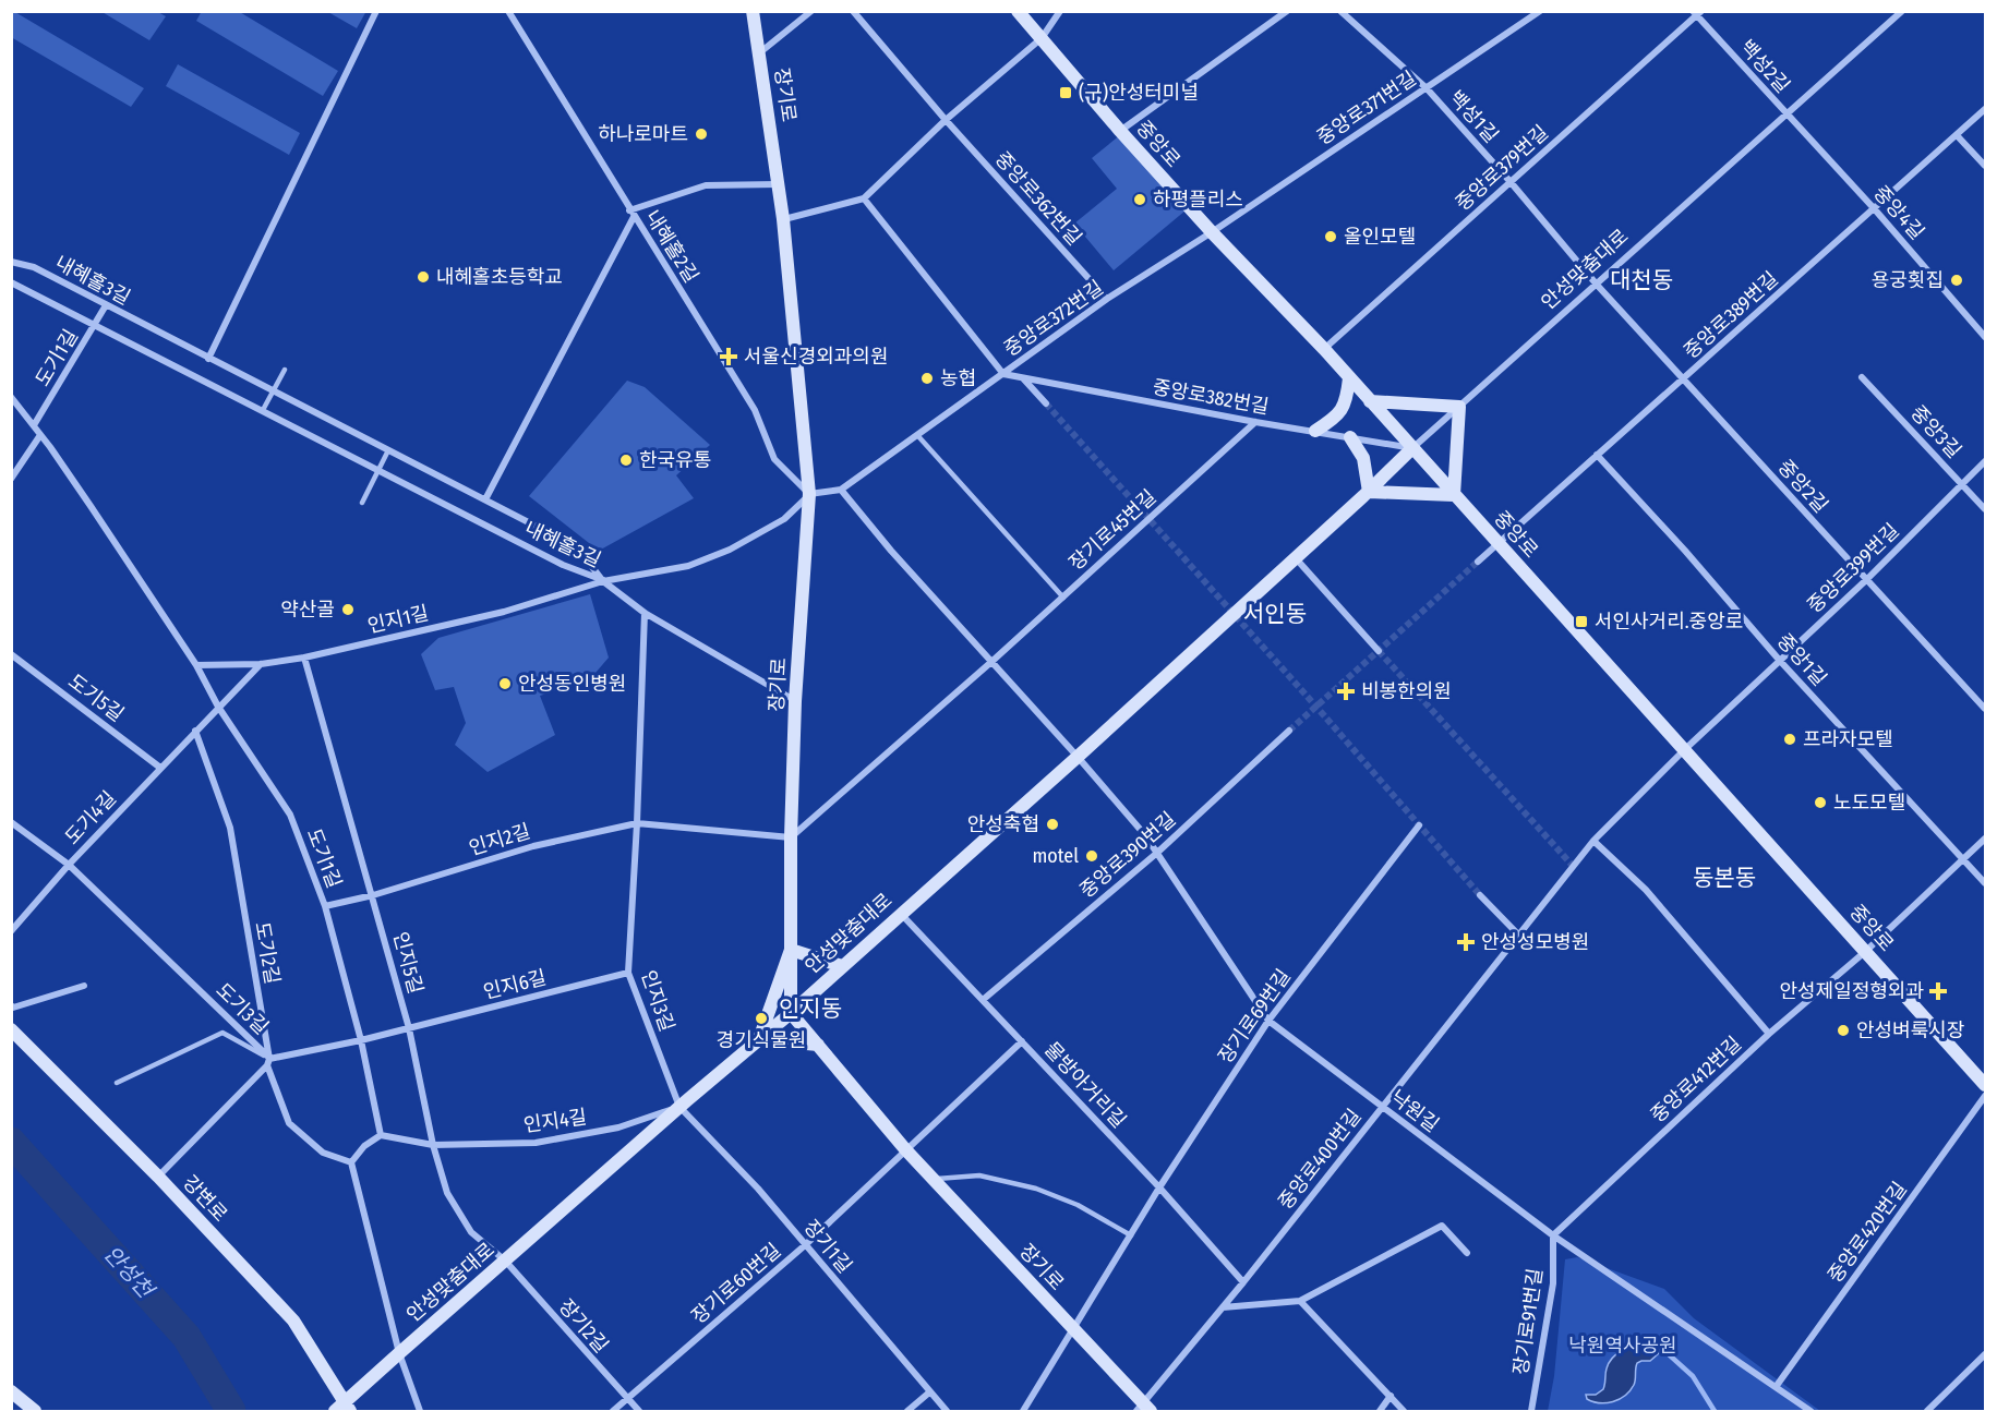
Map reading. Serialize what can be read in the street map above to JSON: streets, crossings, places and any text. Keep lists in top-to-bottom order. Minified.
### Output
{"streets":{"main road":["장기로","중앙로","안성맞춤대로","강변로"],"street":["백성2길","중앙로371번길","백성1길","중앙로379번길","중앙로362번길","중앙4길","내혜홀2길","내혜홀3길","중앙로389번길","중앙로372번길","도기1길","중앙로382번길","중앙3길","중앙2길","장기로45번길","중앙로399번길","인지1길","중앙1길","도기5길","도기4길","인지2길","중앙로390번길","도기2길","인지5길","인지6길","인지3길","도기3길","장기로69번길","중앙로412번길","물방아거리길","낙원길","인지4길","중앙로400번길","중앙로420번길","장기1길","장기로60번길","장기로91번길","장기2길"]},"crossings":[["백성2길","중앙로379번길"],["백성2길","중앙4길"],["백성2길","안성맞춤대로"],["장기로","내혜홀2길"],["장기로","안성맞춤대로"],["장기로","중앙로372번길"],["장기로","장기로45번길"],["장기로","인지1길"],["장기로","인지2길"],["장기로","장기로69번길"],["장기로","중앙로400번길"],["장기로","장기로60번길"],["중앙로371번길","백성1길"],["중앙로371번길","중앙로"],["중앙로371번길","중앙로372번길"],["백성1길","중앙로379번길"],["백성1길","안성맞춤대로"],["백성1길","중앙2길"],["중앙로","중앙로379번길"],["중앙로","안성맞춤대로"],["중앙로","중앙로389번길"],["중앙로","중앙로372번길"],["중앙로","중앙로382번길"],["중앙로","중앙로399번길"],["중앙로","중앙로412번길"],["중앙로","중앙로400번길"],["중앙로362번길","중앙로372번길"],["중앙4길","안성맞춤대로"],["중앙4길","중앙로389번길"],["내혜홀2길","중앙로372번길"],["내혜홀2길","인지1길"],["안성맞춤대로","중앙로382번길"],["안성맞춤대로","중앙2길"],["안성맞춤대로","인지5길"],["안성맞춤대로","인지3길"],["안성맞춤대로","물방아거리길"],["안성맞춤대로","낙원길"],["안성맞춤대로","인지4길"],["안성맞춤대로","강변로"],["안성맞춤대로","장기1길"],["안성맞춤대로","장기2길"],["내혜홀3길","도기1길"],["내혜홀3길","인지1길"],["중앙로389번길","중앙2길"],["중앙로389번길","중앙1길"],["중앙로372번길","중앙로382번길"],["중앙로372번길","인지1길"],["도기1길","인지1길"],["도기1길","도기4길"],["도기1길","인지2길"],["도기1길","인지6길"],["도기1길","인지4길"],["중앙로382번길","장기로45번길"],["중앙3길","중앙로399번길"],["중앙2길","중앙로399번길"],["장기로45번길","인지2길"],["중앙로399번길","중앙1길"],["중앙로399번길","중앙로400번길"],["인지1길","도기4길"],["인지1길","인지5길"],["중앙1길","중앙로412번길"],["도기5길","도기4길"],["도기4길","도기2길"],["도기4길","도기3길"],["인지2길","인지5길"],["인지2길","인지3길"],["중앙로390번길","물방아거리길"],["중앙로390번길","낙원길"],["도기2길","인지6길"],["도기2길","도기3길"],["인지5길","인지6길"],["인지5길","인지4길"],["인지5길","장기2길"],["인지6길","인지3길"],["인지6길","도기3길"],["인지3길","인지4길"],["인지3길","장기1길"],["장기로69번길","물방아거리길"],["장기로69번길","낙원길"],["중앙로412번길","낙원길"],["중앙로412번길","장기로91번길"],["물방아거리길","중앙로400번길"],["낙원길","중앙로400번길"],["낙원길","중앙로420번길"],["낙원길","장기로91번길"],["인지4길","장기1길"],["장기1길","장기로60번길"],["장기로60번길","장기2길"]],"districts":["대천동","서인동","동본동","인지동"],"water":["안성천"],"parks":["낙원역사공원"],"places":{"transit":["(구)안성터미널","서인사거리.중앙로"],"other":["하나로마트","하평플리스","올인모텔","내혜홀초등학교","용궁횟집","농협","한국유통","약산골","안성동인병원","프라자모텔","노도모텔","안성축협","motel","경기식물원","안성벼룩시장"],"health":["서울신경외과의원","비봉한의원","안성성모병원","안성제일정형외과"]}}
